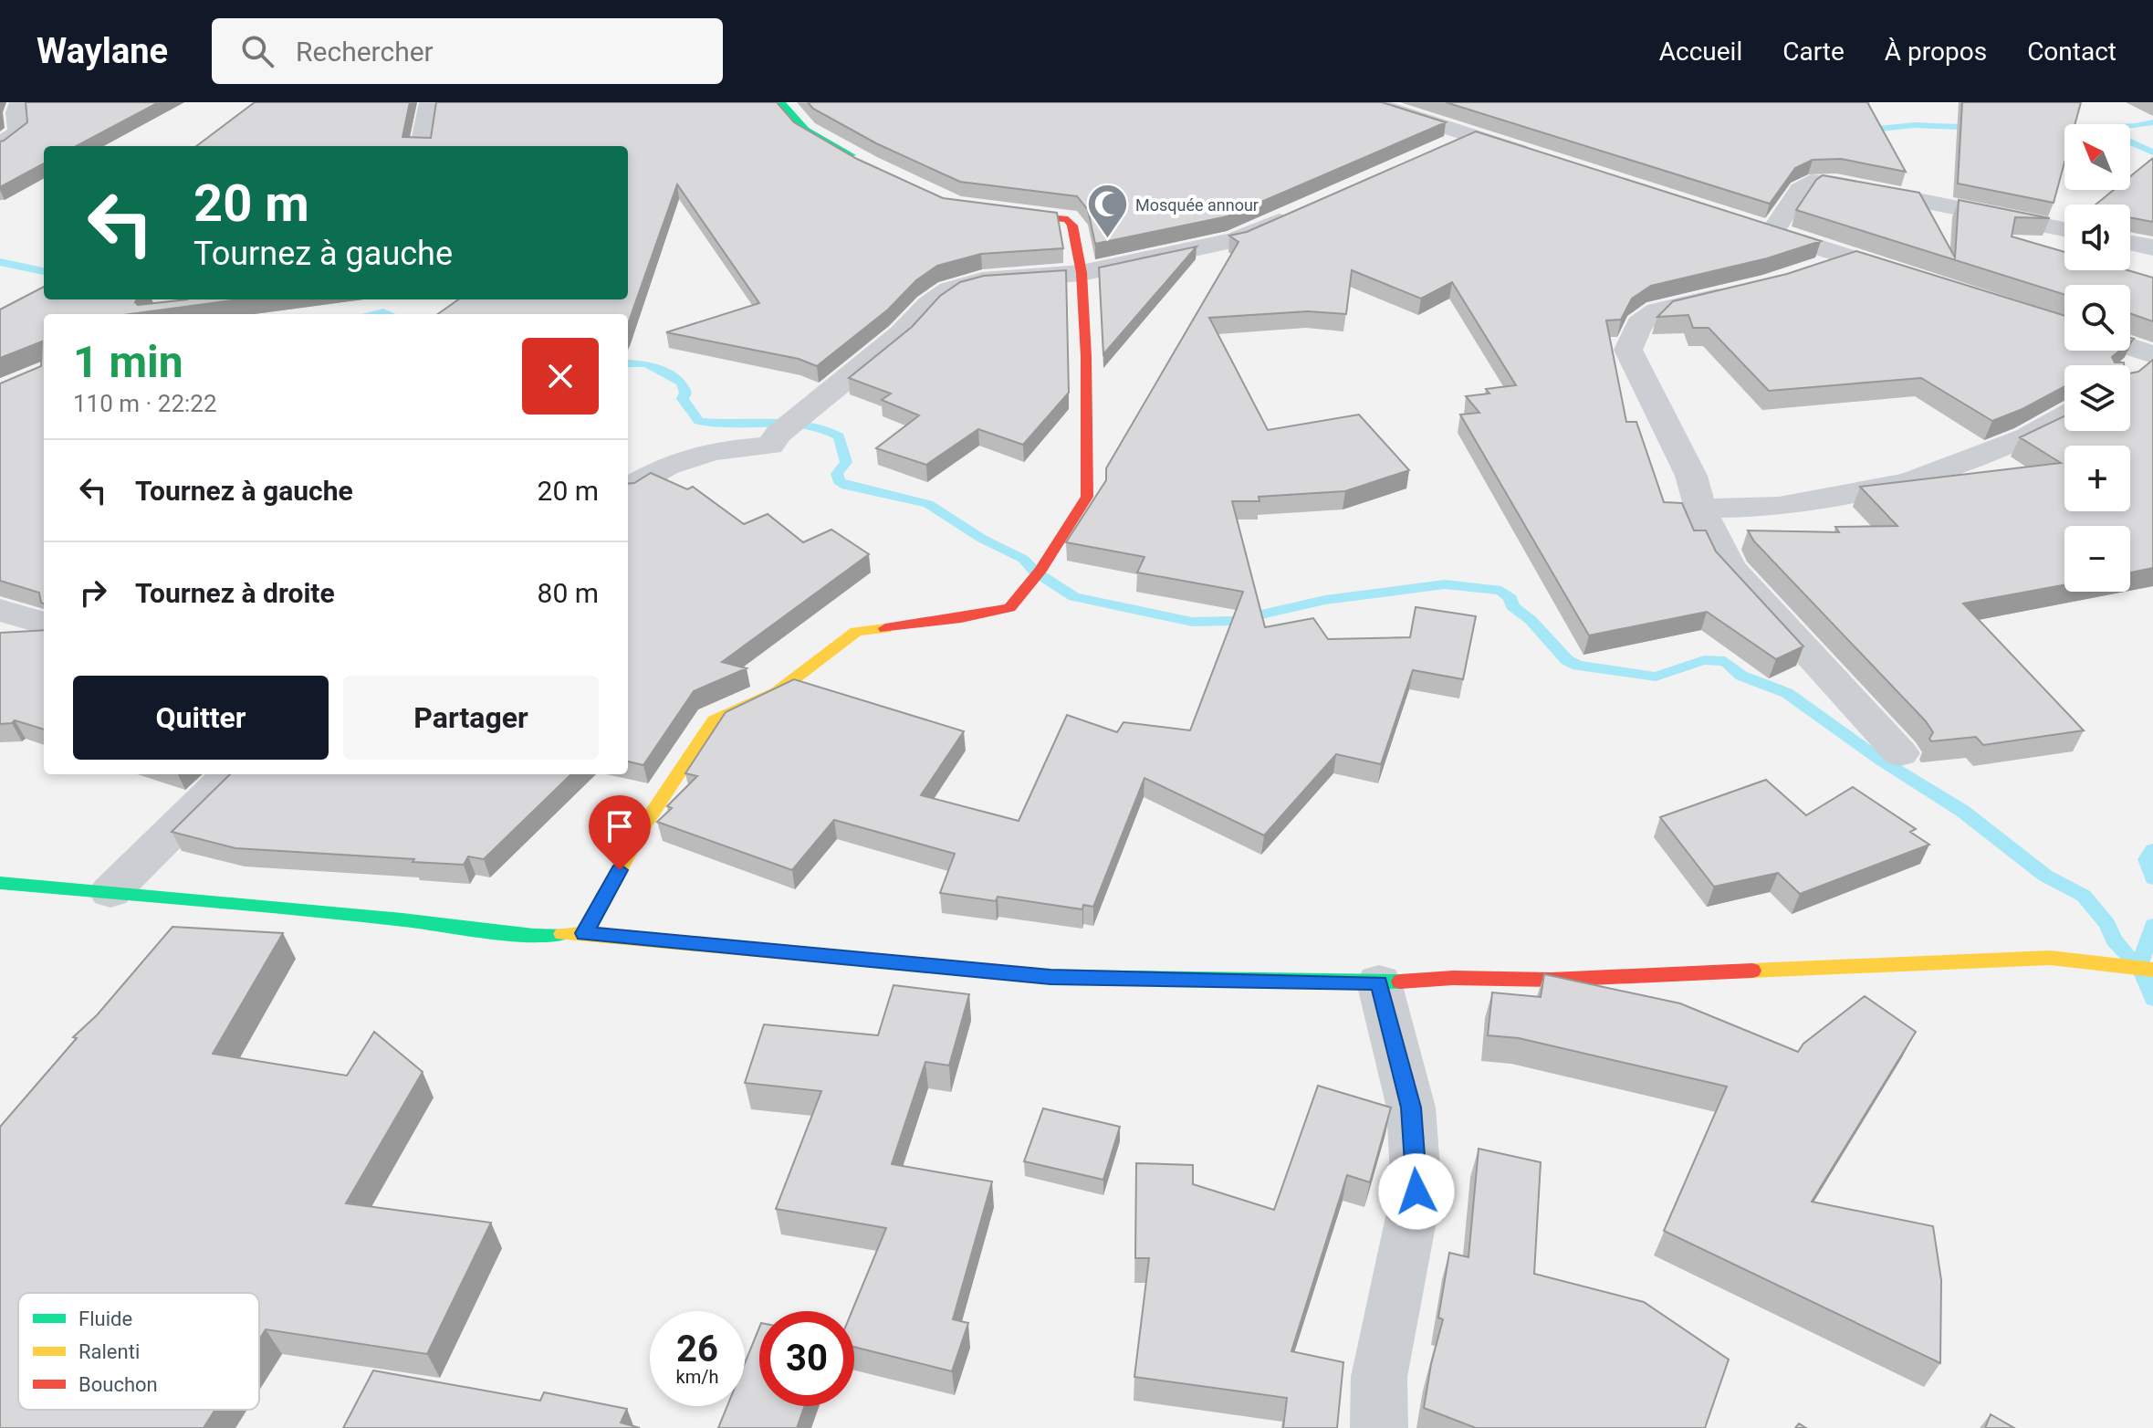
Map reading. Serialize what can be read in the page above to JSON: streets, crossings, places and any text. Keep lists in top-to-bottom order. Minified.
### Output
{"places":{"mosque":["Mosquée annour"]},"legend":["Fluide","Ralenti","Bouchon"],"north":"top left","page":{"header":"Waylane","search":"Rechercher","nav":["Accueil","Carte","À propos","Contact"],"map_buttons":["+","−"],"turn":["20 m","Tournez à gauche"],"heading":["1 min","110 m · 22:22"],"list":[{"name":"Tournez à gauche","value":"20 m"},{"name":"Tournez à droite","value":"80 m"}],"buttons":["Quitter","Partager"],"speed":"26 km/h","limit":"30"}}
